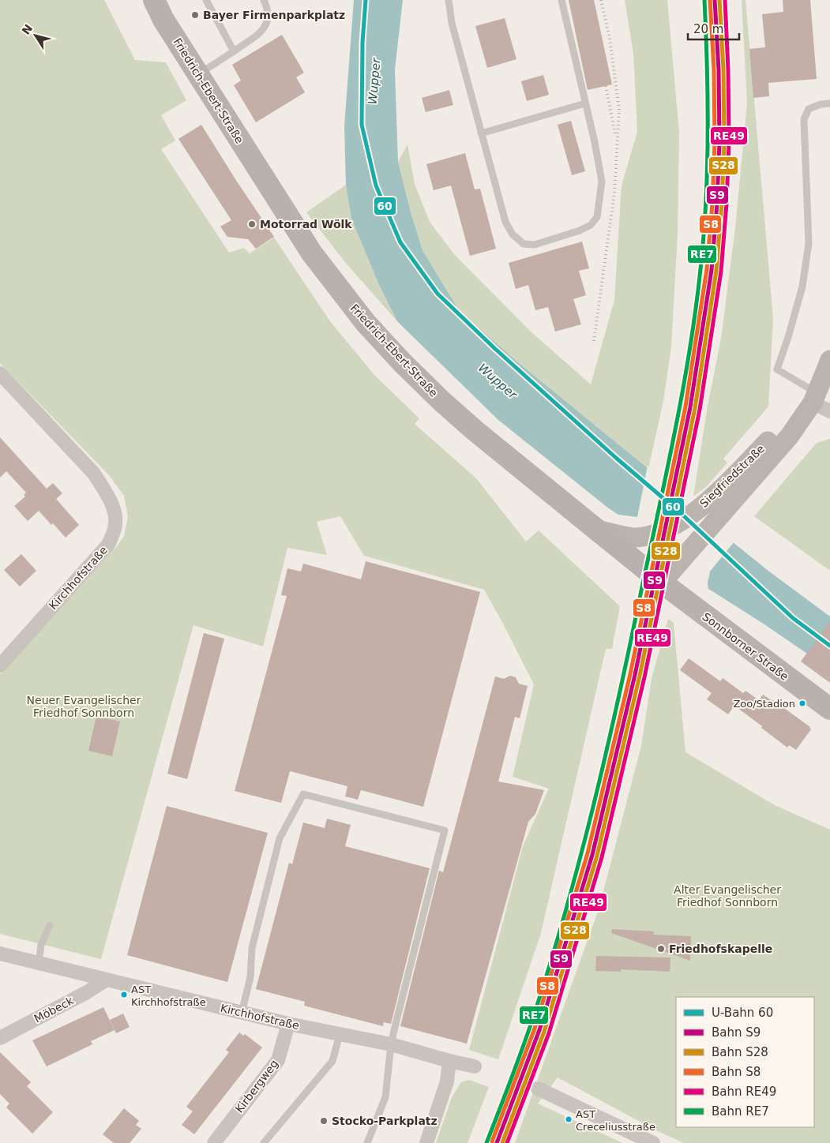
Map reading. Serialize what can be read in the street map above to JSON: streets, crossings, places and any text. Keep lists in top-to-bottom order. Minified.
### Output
{"streets":{"main road":["Friedrich-Ebert-Straße","Sonnborner Straße"],"street":["Siegfriedstraße","Kirchhofstraße","Möbeck","Kirbergweg"]},"crossings":[["Friedrich-Ebert-Straße","Siegfriedstraße"],["Friedrich-Ebert-Straße","Sonnborner Straße"],["Siegfriedstraße","Sonnborner Straße"],["Kirchhofstraße","Möbeck"],["Kirchhofstraße","Kirbergweg"]],"water":["Wupper"],"parks":["Neuer Evangelischer Friedhof Sonnborn","Alter Evangelischer Friedhof Sonnborn"],"places":["Bayer Firmenparkplatz","Motorrad Wölk","Zoo/Stadion","Friedhofskapelle","AST Kirchhofstraße","AST Creceliusstraße","Stocko-Parkplatz"],"lines":["metro line 60","rail line S9","rail line S28","rail line S8","rail line RE49","rail line RE7"],"legend":["U-Bahn 60","Bahn S9","Bahn S28","Bahn S8","Bahn RE49","Bahn RE7"],"scale_bar":"20 m","north":"top left"}
